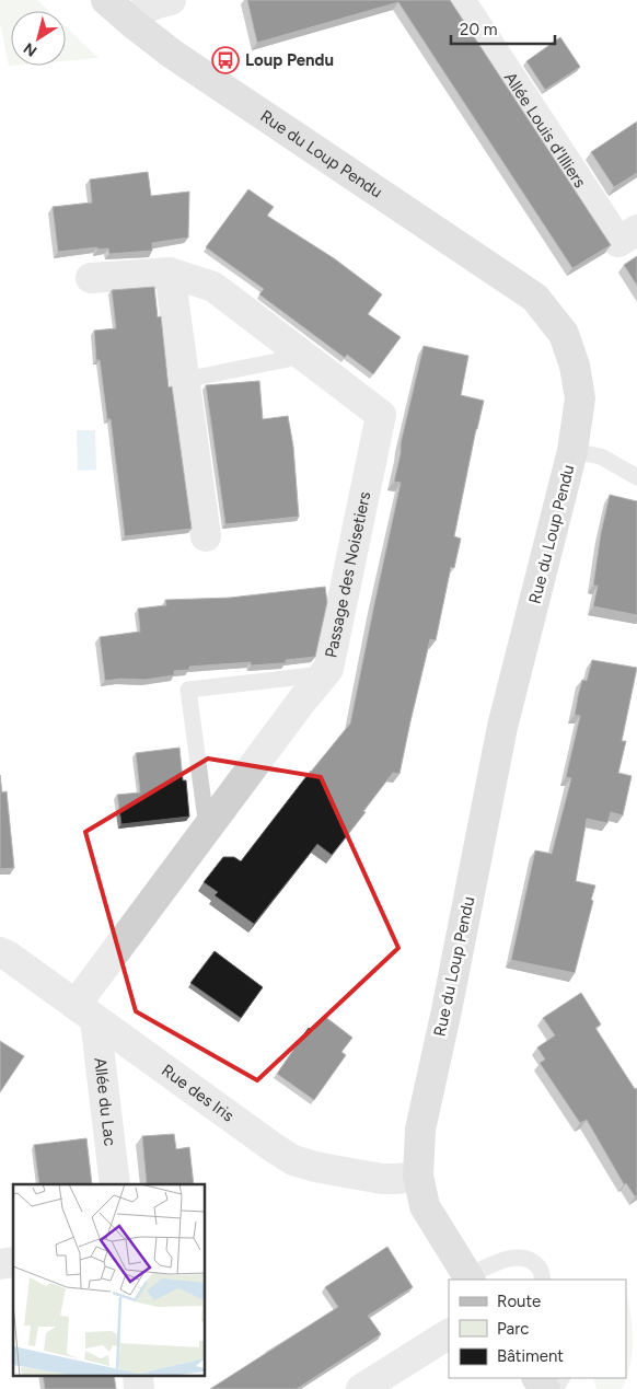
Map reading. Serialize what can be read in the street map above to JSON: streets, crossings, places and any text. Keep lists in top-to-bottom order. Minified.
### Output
{"streets":{"street":["Allée Louis d'Illiers","Rue du Loup Pendu","Passage des Noisetiers","Rue des Iris","Allée du Lac"]},"crossings":[["Rue du Loup Pendu","Rue des Iris"],["Passage des Noisetiers","Rue des Iris"],["Passage des Noisetiers","Allée du Lac"],["Rue des Iris","Allée du Lac"]],"places":{"bus stop":["Loup Pendu"]},"legend":["Route","Parc","Bâtiment"],"scale_bar":"20 m","north":"bottom left"}
